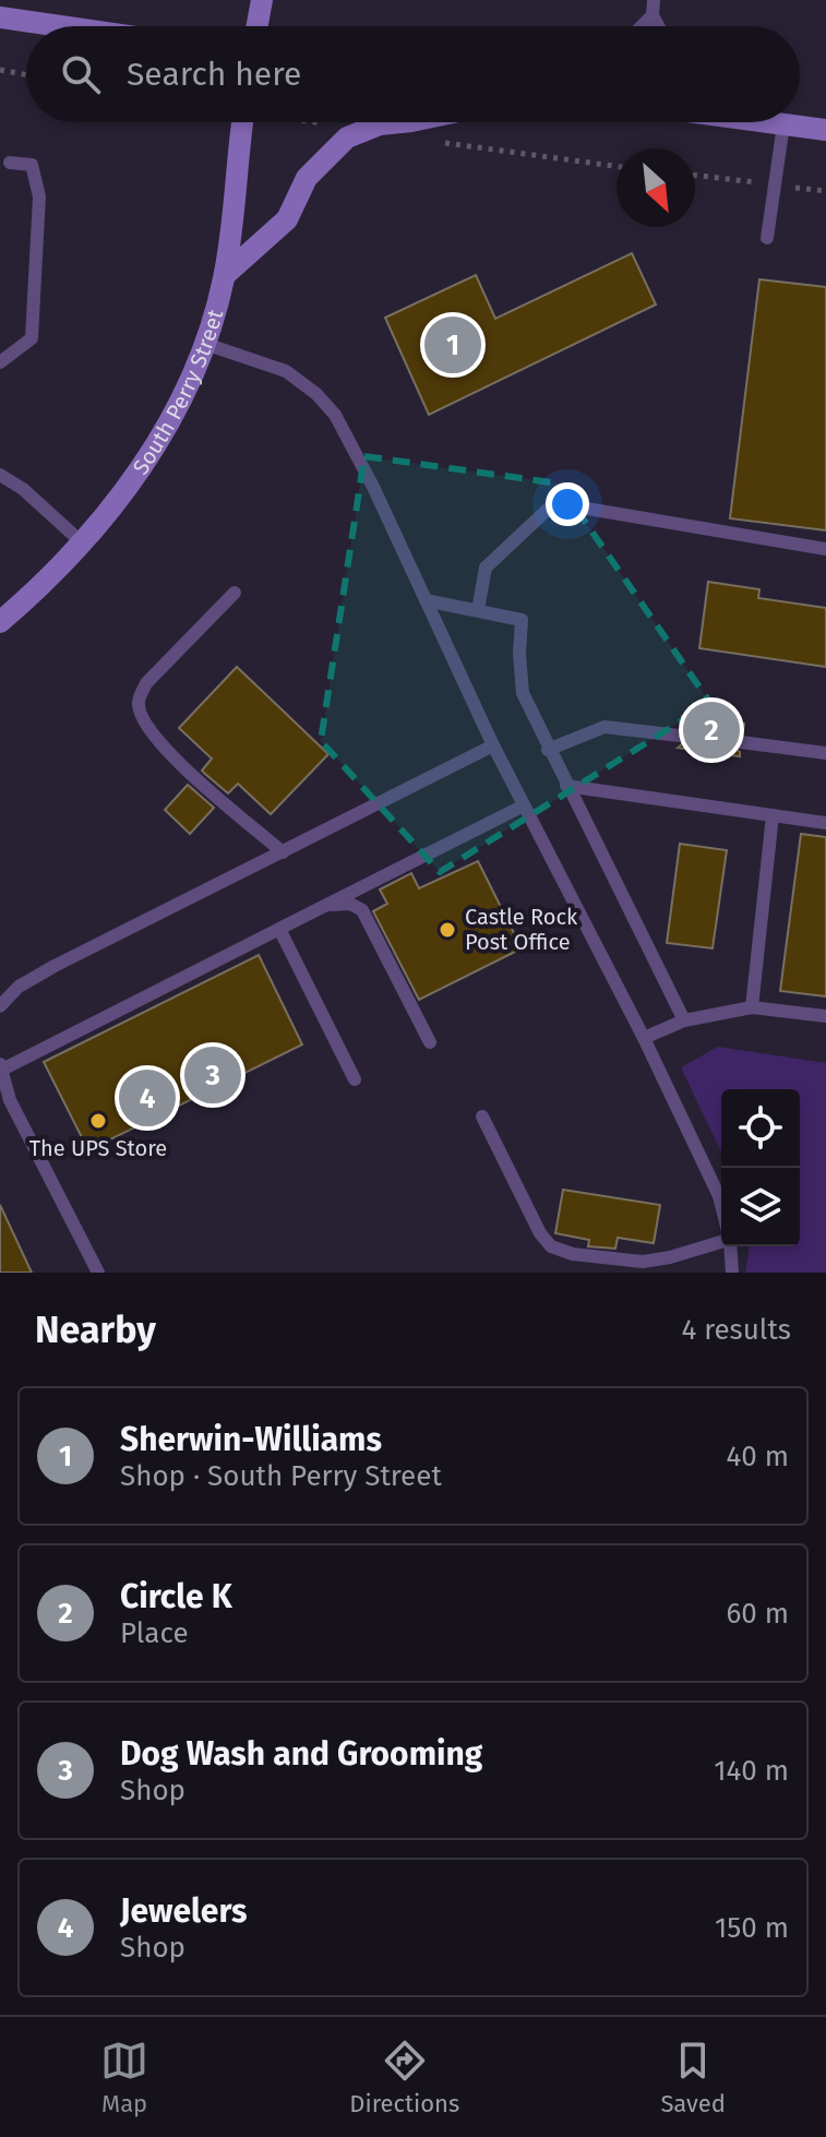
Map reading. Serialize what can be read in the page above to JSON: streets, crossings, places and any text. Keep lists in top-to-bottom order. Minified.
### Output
{"streets":{"street":["South Perry Street"]},"places":["Castle Rock Post Office","The UPS Store"],"north":"bottom right","page":{"search":"Search here","pins":["1","2","3","4"],"heading":["Nearby","4 results"],"list":[{"mark":"1","name":"Sherwin-Williams","note":"Shop · South Perry Street","value":"40 m"},{"mark":"2","name":"Circle K","note":"Place","value":"60 m"},{"mark":"3","name":"Dog Wash and Grooming","note":"Shop","value":"140 m"},{"mark":"4","name":"Jewelers","note":"Shop","value":"150 m"}],"nav":["Map","Directions","Saved"]}}
